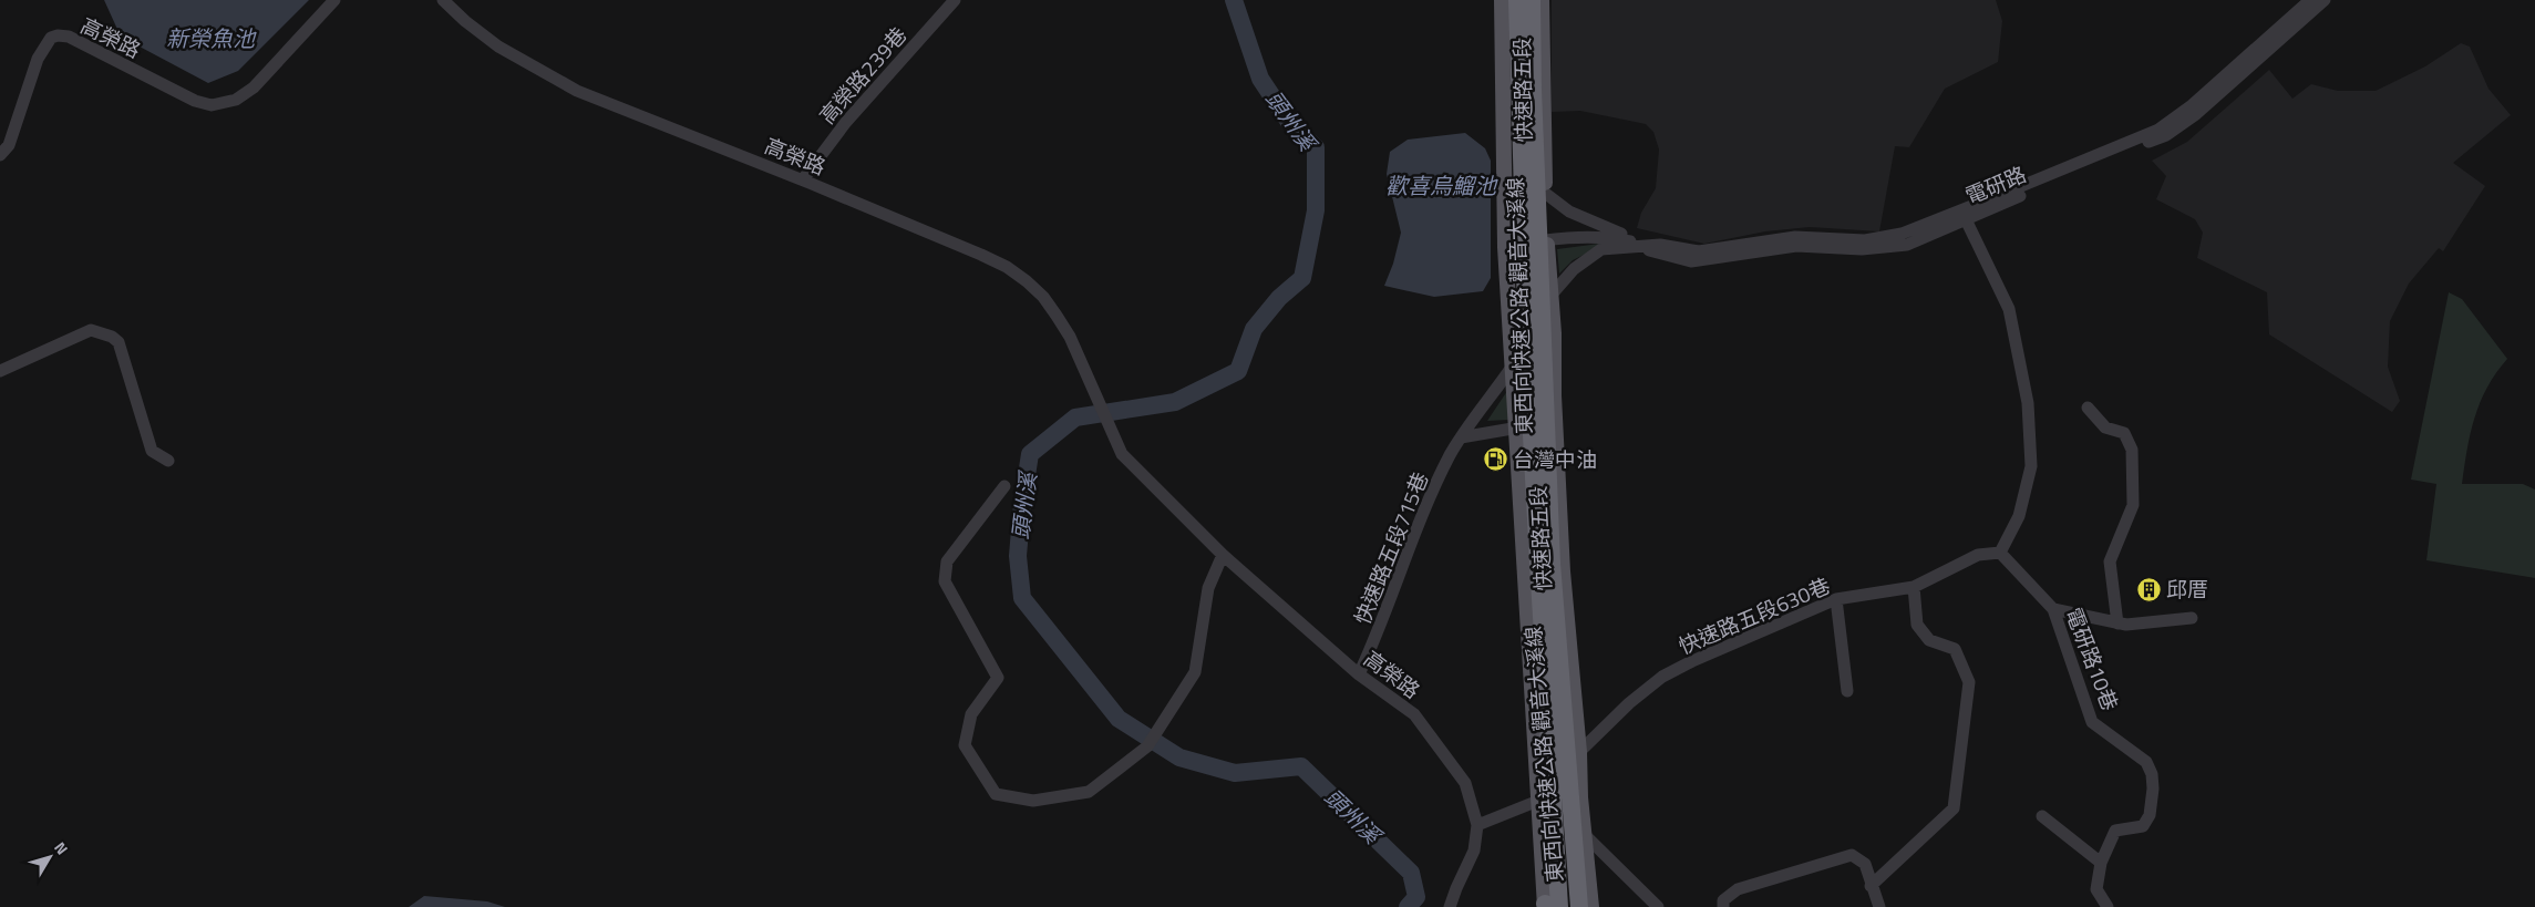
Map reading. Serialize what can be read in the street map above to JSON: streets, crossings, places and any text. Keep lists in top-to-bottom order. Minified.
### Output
{"streets":{"highway":["東西向快速公路 觀音大溪線"],"main road":["快速路五段"],"street":["高榮路","高榮路239巷","電研路","快速路五段715巷","快速路五段630巷","電研路10巷"]},"crossings":[["高榮路","高榮路239巷"],["高榮路","快速路五段715巷"],["快速路五段","電研路"],["快速路五段","東西向快速公路 觀音大溪線"],["快速路五段","快速路五段715巷"],["快速路五段","快速路五段630巷"],["快速路五段630巷","電研路10巷"]],"water":["新榮魚池","頭州溪","歡喜烏鰡池"],"places":{"fuel station":["台灣中油"],"building":["邱厝"]},"north":"top right"}
